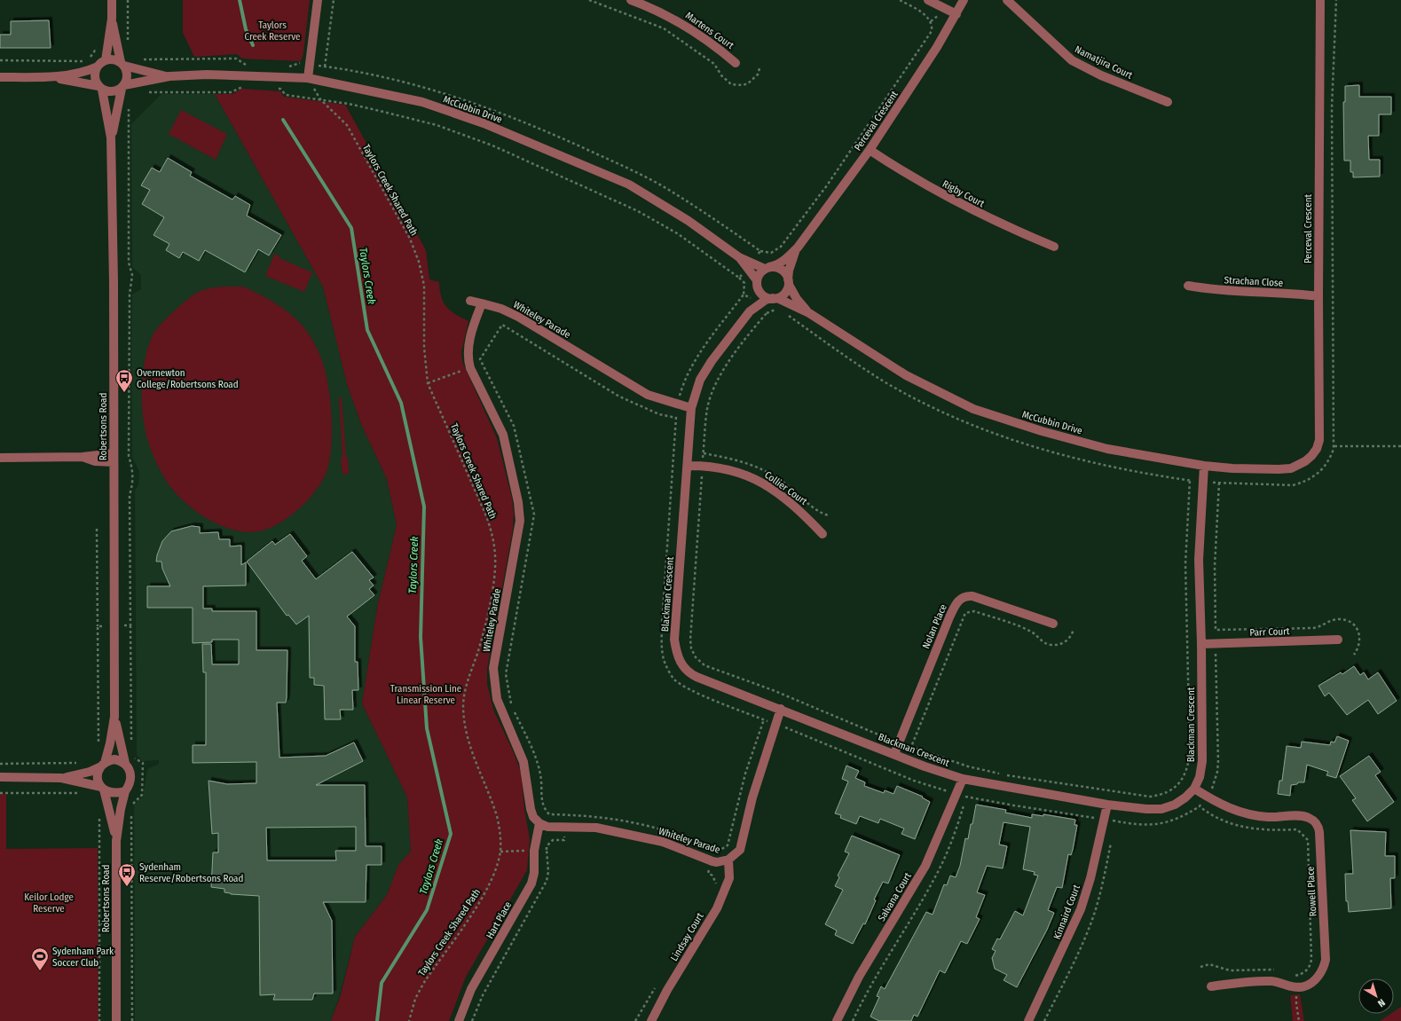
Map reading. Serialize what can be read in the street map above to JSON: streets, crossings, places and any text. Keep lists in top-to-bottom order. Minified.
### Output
{"streets":{"street":["Martens Court","Namatjira Court","McCubbin Drive","Perceval Crescent","Rigby Court","Strachan Close","Whiteley Parade","Robertsons Road","Collier Court","Blackman Crescent","Nolan Place","Parr Court","Rowell Place","Salvana Court","Kinnaird Court","Hart Place","Lindsay Court"],"path":["Taylors Creek Shared Path"]},"crossings":[["McCubbin Drive","Perceval Crescent"],["McCubbin Drive","Taylors Creek Shared Path"],["McCubbin Drive","Robertsons Road"],["McCubbin Drive","Blackman Crescent"],["Perceval Crescent","Rigby Court"],["Perceval Crescent","Strachan Close"],["Perceval Crescent","Blackman Crescent"],["Whiteley Parade","Blackman Crescent"],["Whiteley Parade","Hart Place"],["Whiteley Parade","Lindsay Court"],["Collier Court","Blackman Crescent"],["Blackman Crescent","Nolan Place"],["Blackman Crescent","Parr Court"],["Blackman Crescent","Rowell Place"],["Blackman Crescent","Salvana Court"],["Blackman Crescent","Kinnaird Court"]],"water":["Taylors Creek"],"parks":["Taylors Creek Reserve","Transmission Line Linear Reserve","Keilor Lodge Reserve"],"places":{"bus stop":["Overnewton College/Robertsons Road","Sydenham Reserve/Robertsons Road"],"sports":["Sydenham Park Soccer Club"]},"north":"bottom right"}
